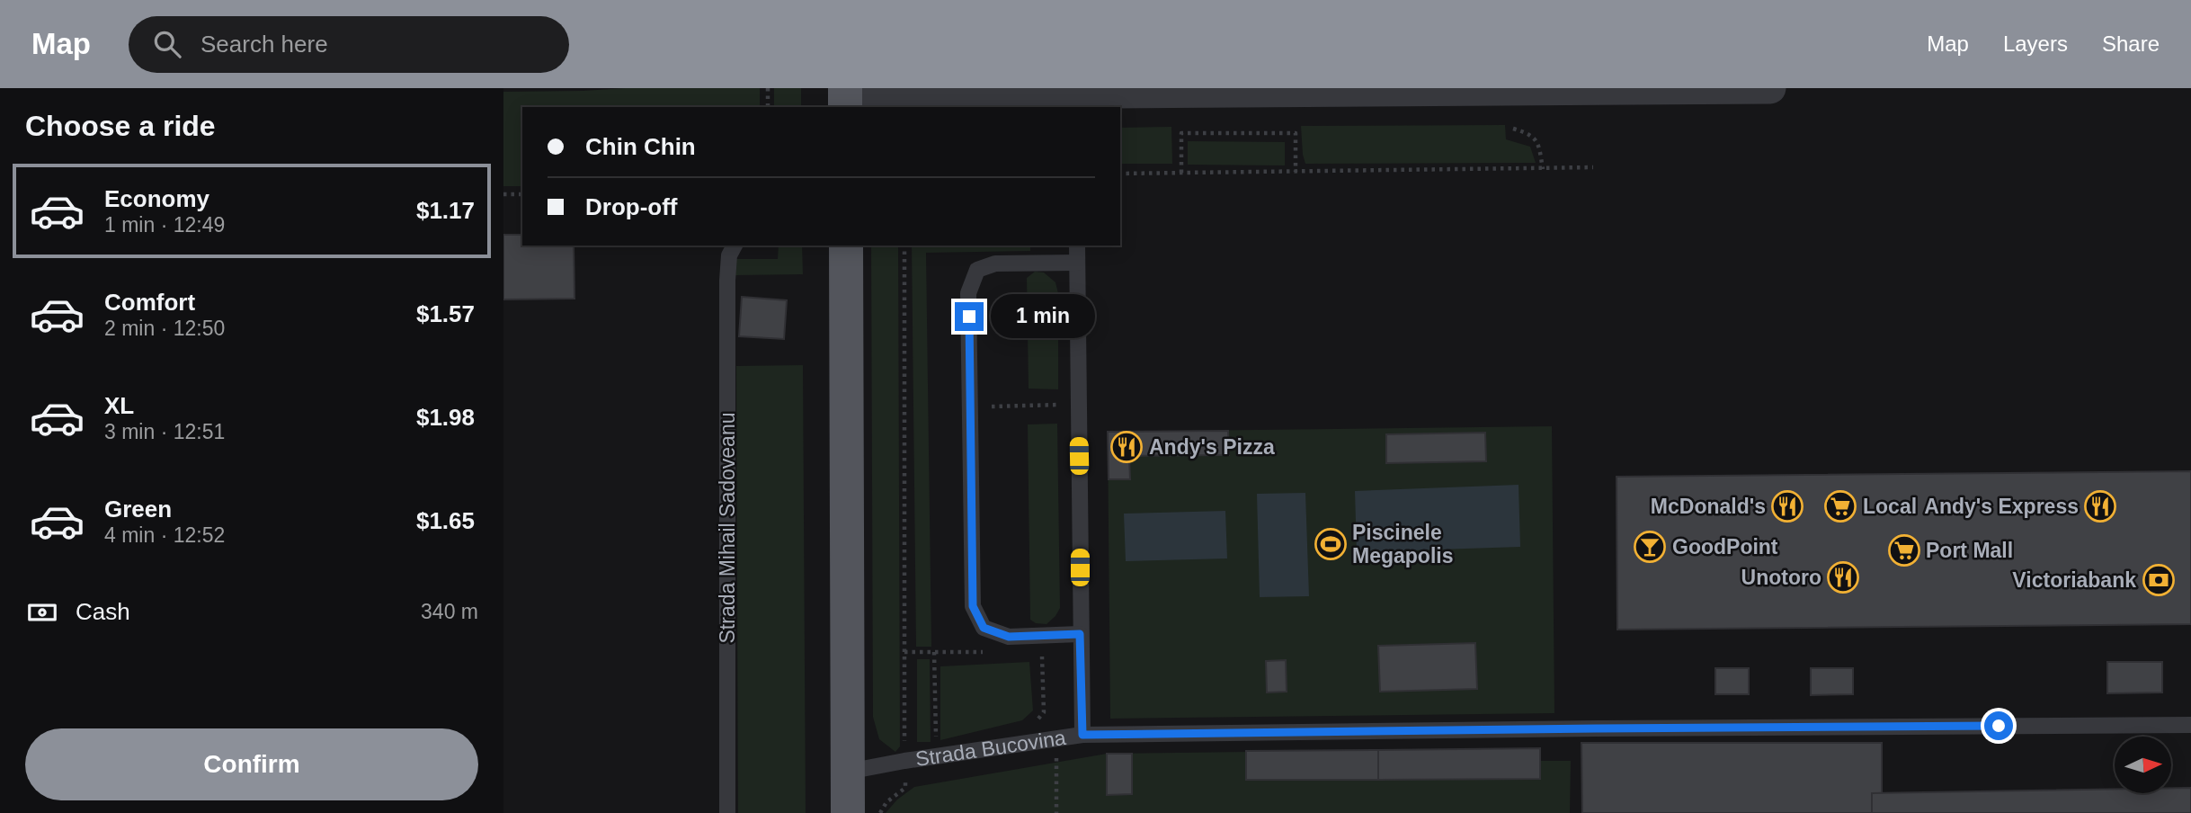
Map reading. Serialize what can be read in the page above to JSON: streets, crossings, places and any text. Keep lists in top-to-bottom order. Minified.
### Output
{"streets":{"lane":["Strada Mihail Sadoveanu","Strada Bucovina"]},"places":{"restaurant":["Andy's Pizza","McDonald's","Andy's Express","Unotoro"],"supermarket":["Local","Port Mall"],"sports":["Piscinele Megapolis"],"bar":["GoodPoint"],"bank":["Victoriabank"]},"north":"right","page":{"header":"Map","search":"Search here","nav":["Map","Layers","Share"],"heading":"Choose a ride","banner":["Chin Chin","Drop-off"],"list":[{"name":"Economy","note":"1 min · 12:49","value":"$1.17"},{"name":"Comfort","note":"2 min · 12:50","value":"$1.57"},{"name":"XL","note":"3 min · 12:51","value":"$1.98"},{"name":"Green","note":"4 min · 12:52","value":"$1.65"}],"bubble":"1 min","pay":["Cash","340 m"],"buttons":"Confirm"}}
